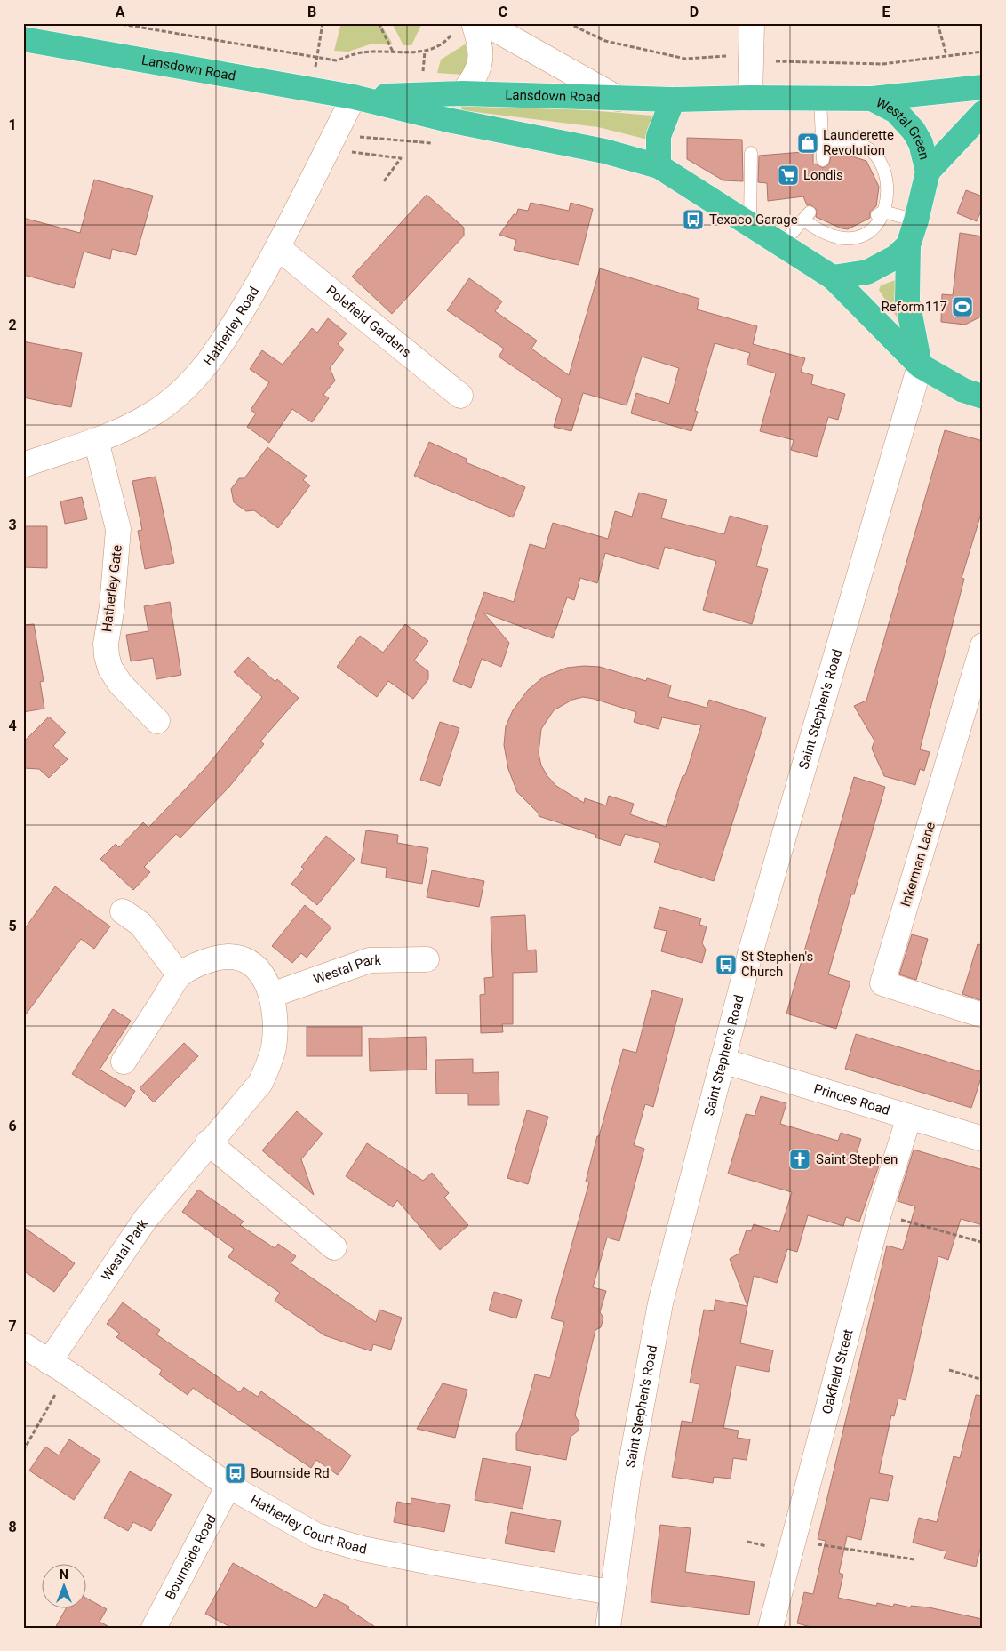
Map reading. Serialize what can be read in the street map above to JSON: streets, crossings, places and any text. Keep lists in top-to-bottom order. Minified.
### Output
{"streets":{"highway":["Lansdown Road","Westal Green"],"street":["Polefield Gardens","Hatherley Road","Hatherley Gate","Saint Stephen's Road","Inkerman Lane","Westal Park","Princes Road","Oakfield Street","Hatherley Court Road","Bournside Road"]},"crossings":[["Lansdown Road","Westal Green"],["Lansdown Road","Hatherley Road"],["Westal Green","Saint Stephen's Road"],["Polefield Gardens","Hatherley Road"],["Hatherley Road","Hatherley Gate"],["Saint Stephen's Road","Princes Road"],["Saint Stephen's Road","Hatherley Court Road"],["Westal Park","Hatherley Court Road"],["Princes Road","Oakfield Street"],["Hatherley Court Road","Bournside Road"]],"places":{"shop":["Launderette Revolution"],"supermarket":["Londis"],"bus stop":["Texaco Garage","St Stephen's Church","Bournside Rd"],"sports":["Reform117"],"church":["Saint Stephen"]},"north":"top","grid":{"columns":["A","B","C","D","E"],"rows":["1","2","3","4","5","6","7","8"]}}
